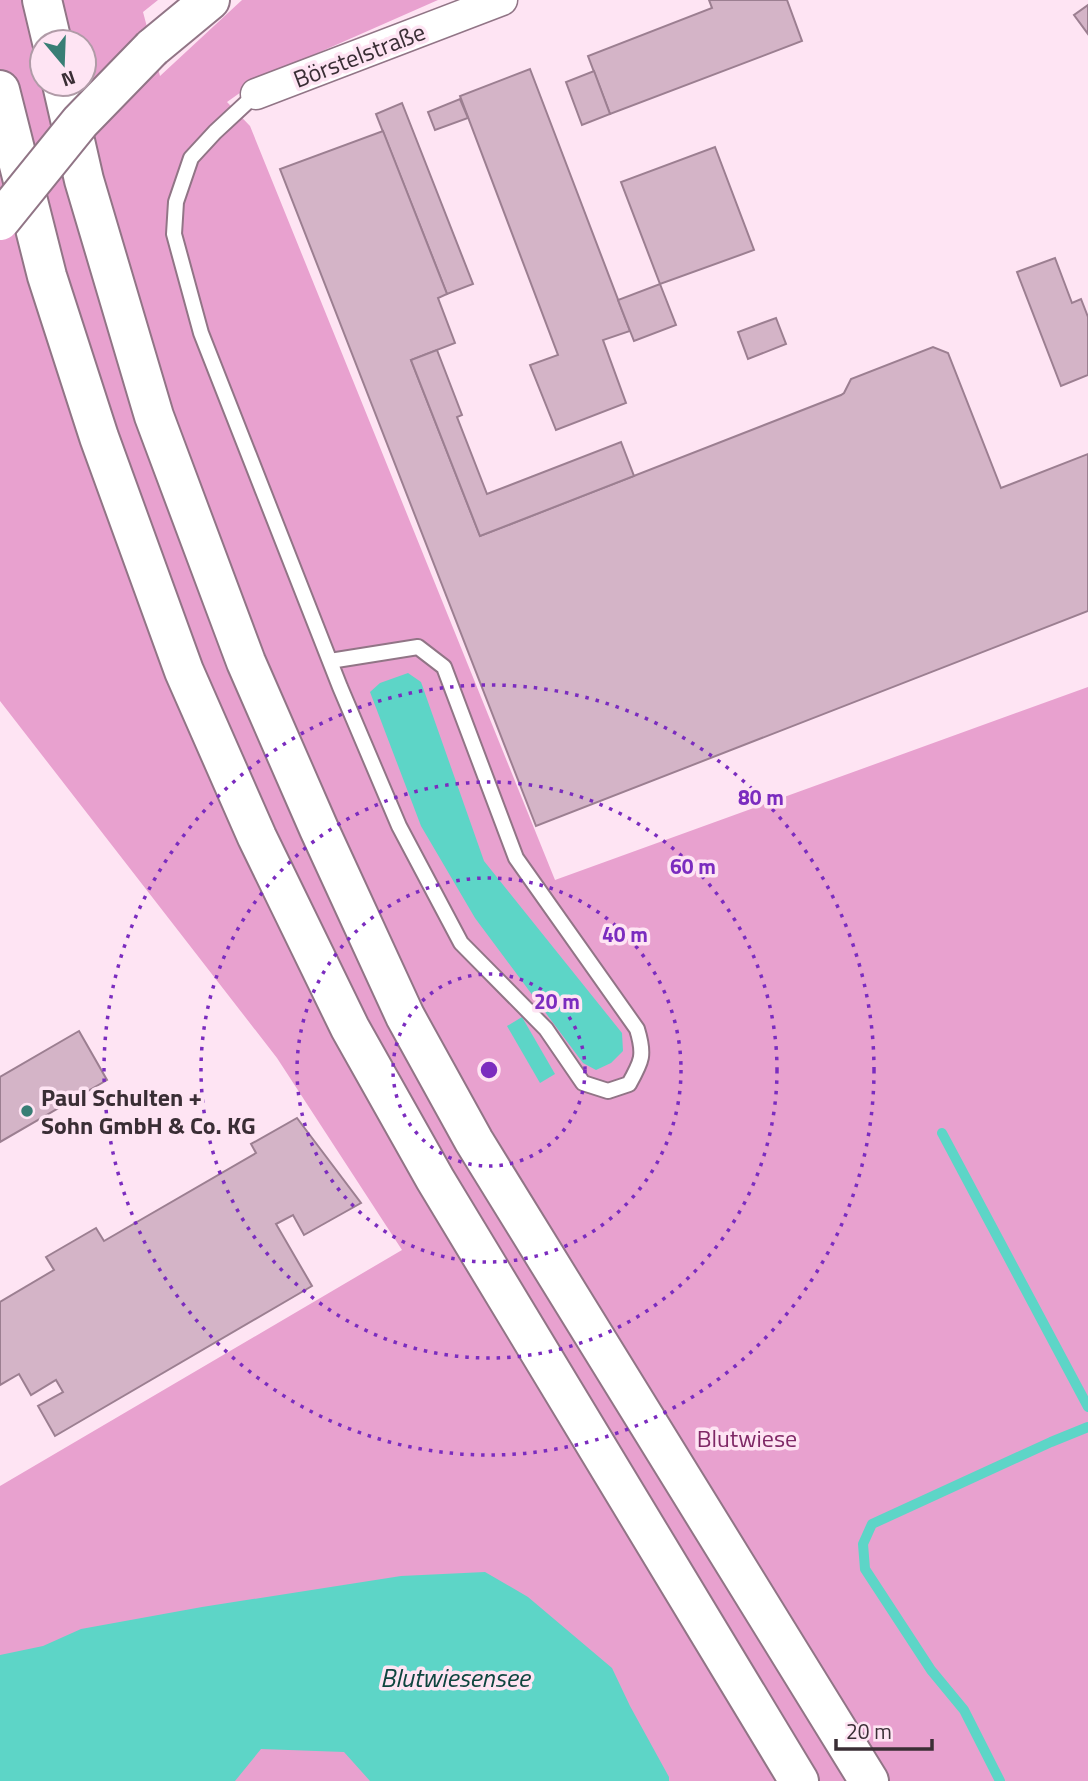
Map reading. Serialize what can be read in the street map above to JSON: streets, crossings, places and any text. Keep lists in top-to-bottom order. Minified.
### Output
{"streets":{"street":["Börstelstraße"]},"water":["Blutwiesensee"],"parks":["Blutwiese"],"places":["Paul Schulten + Sohn GmbH & Co. KG"],"scale_bar":"20 m","north":"bottom","rings":["80 m","60 m","40 m","20 m"]}
